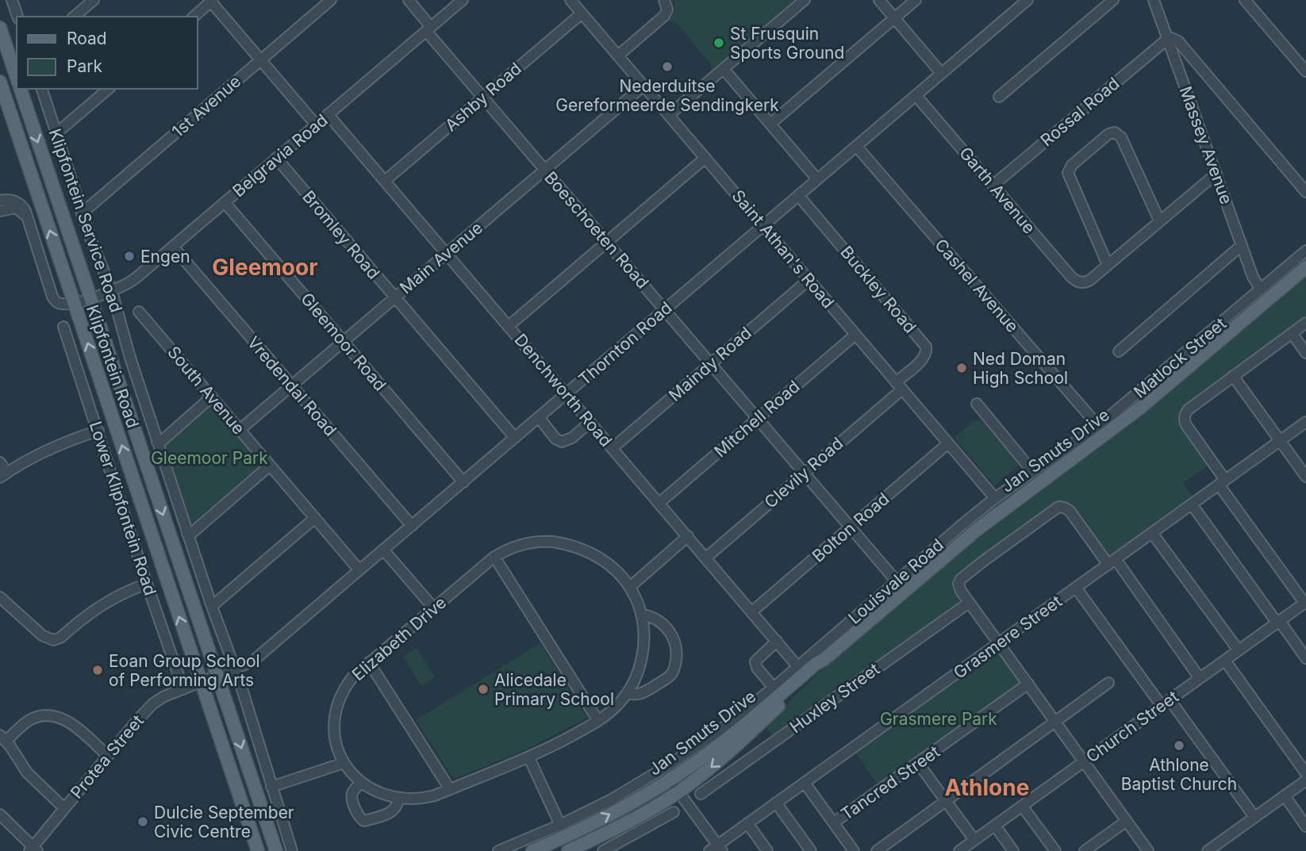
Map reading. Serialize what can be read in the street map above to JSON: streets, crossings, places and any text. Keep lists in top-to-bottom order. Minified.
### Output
{"streets":{"main road":["Klipfontein Road","Jan Smuts Drive"],"street":["Ashby Road","1st Avenue","Rossal Road","Massey Avenue","Belgravia Road","Garth Avenue","Klipfontein Service Road","Boeschoeten Road","Bromley Road","Saint Athan's Road","Main Avenue","Cashel Avenue","Buckley Road","Gleemoor Road","Thornton Road","Matlock Street","Maindy Road","Vredendal Road","South Avenue","Denchworth Road","Mitchell Road","Clevily Road","Lower Klipfontein Road","Bolton Road","Louisvale Road","Grasmere Street","Elizabeth Drive","Huxley Street","Church Street","Protea Street","Tancred Street"]},"crossings":[["Ashby Road","Boeschoeten Road"],["Ashby Road","Saint Athan's Road"],["Ashby Road","Denchworth Road"],["1st Avenue","Klipfontein Service Road"],["Rossal Road","Massey Avenue"],["Rossal Road","Garth Avenue"],["Massey Avenue","Matlock Street"],["Belgravia Road","Klipfontein Service Road"],["Belgravia Road","Boeschoeten Road"],["Belgravia Road","Bromley Road"],["Belgravia Road","Gleemoor Road"],["Belgravia Road","Klipfontein Road"],["Belgravia Road","Vredendal Road"],["Belgravia Road","Denchworth Road"],["Garth Avenue","Thornton Road"],["Klipfontein Service Road","Thornton Road"],["Boeschoeten Road","Main Avenue"],["Boeschoeten Road","Thornton Road"],["Boeschoeten Road","Maindy Road"],["Boeschoeten Road","Mitchell Road"],["Boeschoeten Road","Clevily Road"],["Boeschoeten Road","Bolton Road"],["Boeschoeten Road","Louisvale Road"],["Bromley Road","Main Avenue"],["Bromley Road","Thornton Road"],["Saint Athan's Road","Main Avenue"],["Saint Athan's Road","Buckley Road"],["Saint Athan's Road","Thornton Road"],["Saint Athan's Road","Matlock Street"],["Saint Athan's Road","Maindy Road"],["Saint Athan's Road","Mitchell Road"],["Saint Athan's Road","Clevily Road"],["Saint Athan's Road","Bolton Road"],["Saint Athan's Road","Louisvale Road"],["Main Avenue","Gleemoor Road"],["Main Avenue","Vredendal Road"],["Main Avenue","South Avenue"],["Main Avenue","Denchworth Road"],["Cashel Avenue","Thornton Road"],["Cashel Avenue","Matlock Street"],["Buckley Road","Thornton Road"],["Buckley Road","Clevily Road"],["Gleemoor Road","Thornton Road"],["Thornton Road","Klipfontein Road"],["Thornton Road","Vredendal Road"],["Thornton Road","South Avenue"],["Thornton Road","Denchworth Road"],["Thornton Road","Protea Street"],["Matlock Street","Louisvale Road"],["Maindy Road","Denchworth Road"],["Klipfontein Road","Protea Street"],["Denchworth Road","Mitchell Road"],["Denchworth Road","Clevily Road"],["Denchworth Road","Bolton Road"],["Denchworth Road","Louisvale Road"],["Lower Klipfontein Road","Protea Street"]],"districts":["Gleemoor","Athlone"],"parks":["Gleemoor Park","Grasmere Park"],"places":["St Frusquin Sports Ground","Nederduitse Gereformeerde Sendingkerk","Engen","Ned Doman High School","Eoan Group School of Performing Arts","Alicedale Primary School","Athlone Baptist Church","Dulcie September Civic Centre"],"legend":["Road","Park"]}
